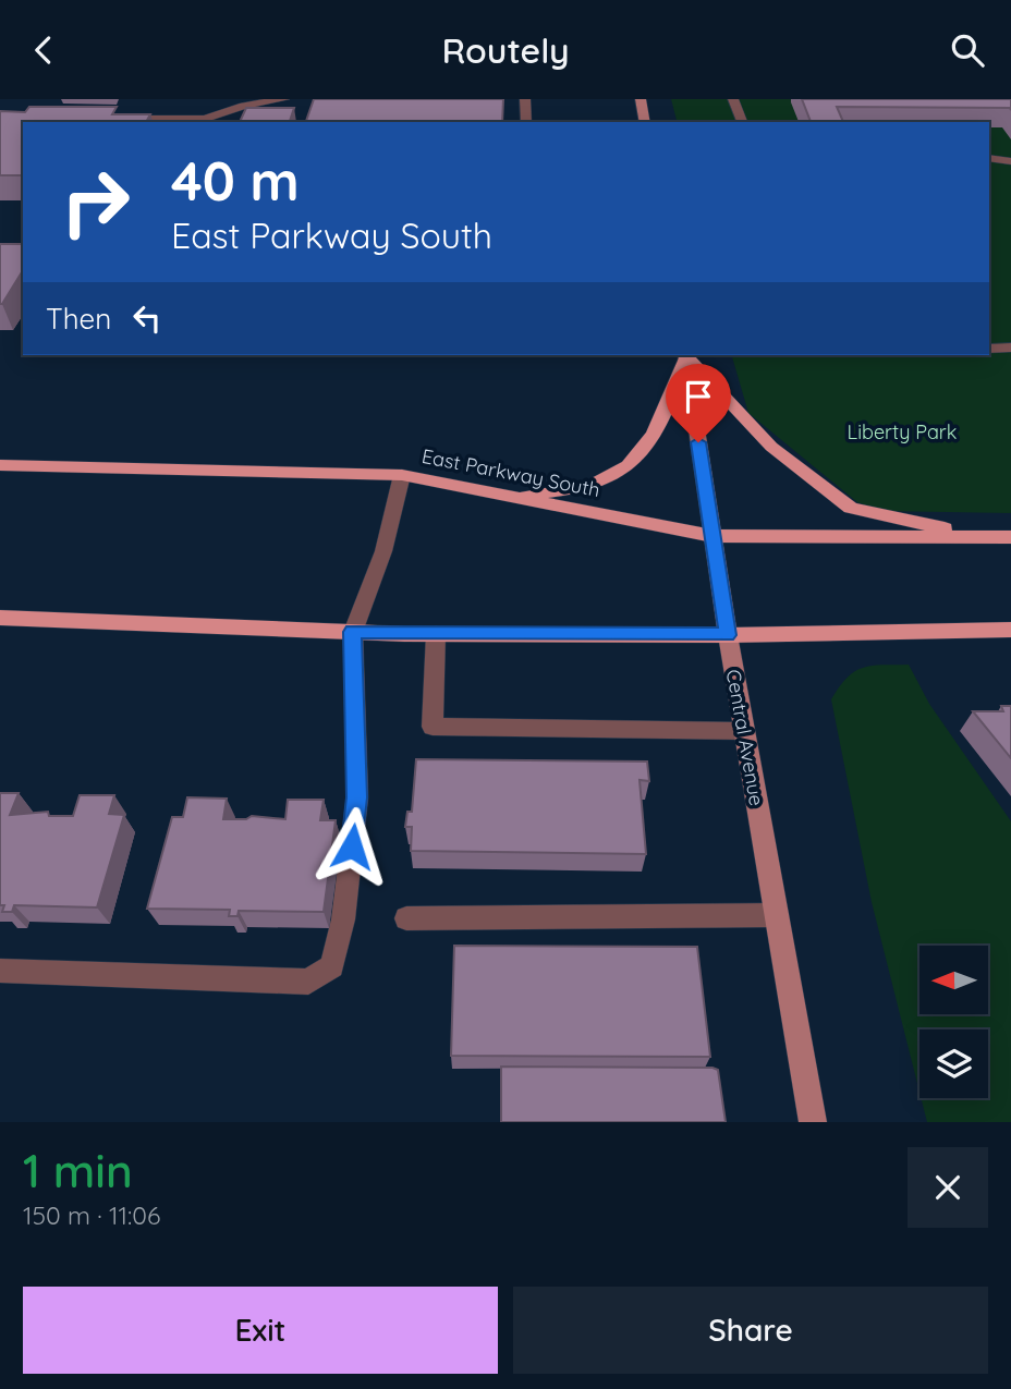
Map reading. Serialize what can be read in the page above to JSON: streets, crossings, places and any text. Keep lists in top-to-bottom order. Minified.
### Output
{"streets":{"main road":["East Parkway South","Central Avenue"]},"crossings":[["East Parkway South","Central Avenue"]],"parks":["Liberty Park"],"north":"left","page":{"header":"Routely","turn":["40 m","East Parkway South"],"then":"Then","heading":["1 min","150 m · 11:06"],"buttons":["Exit","Share"]}}
